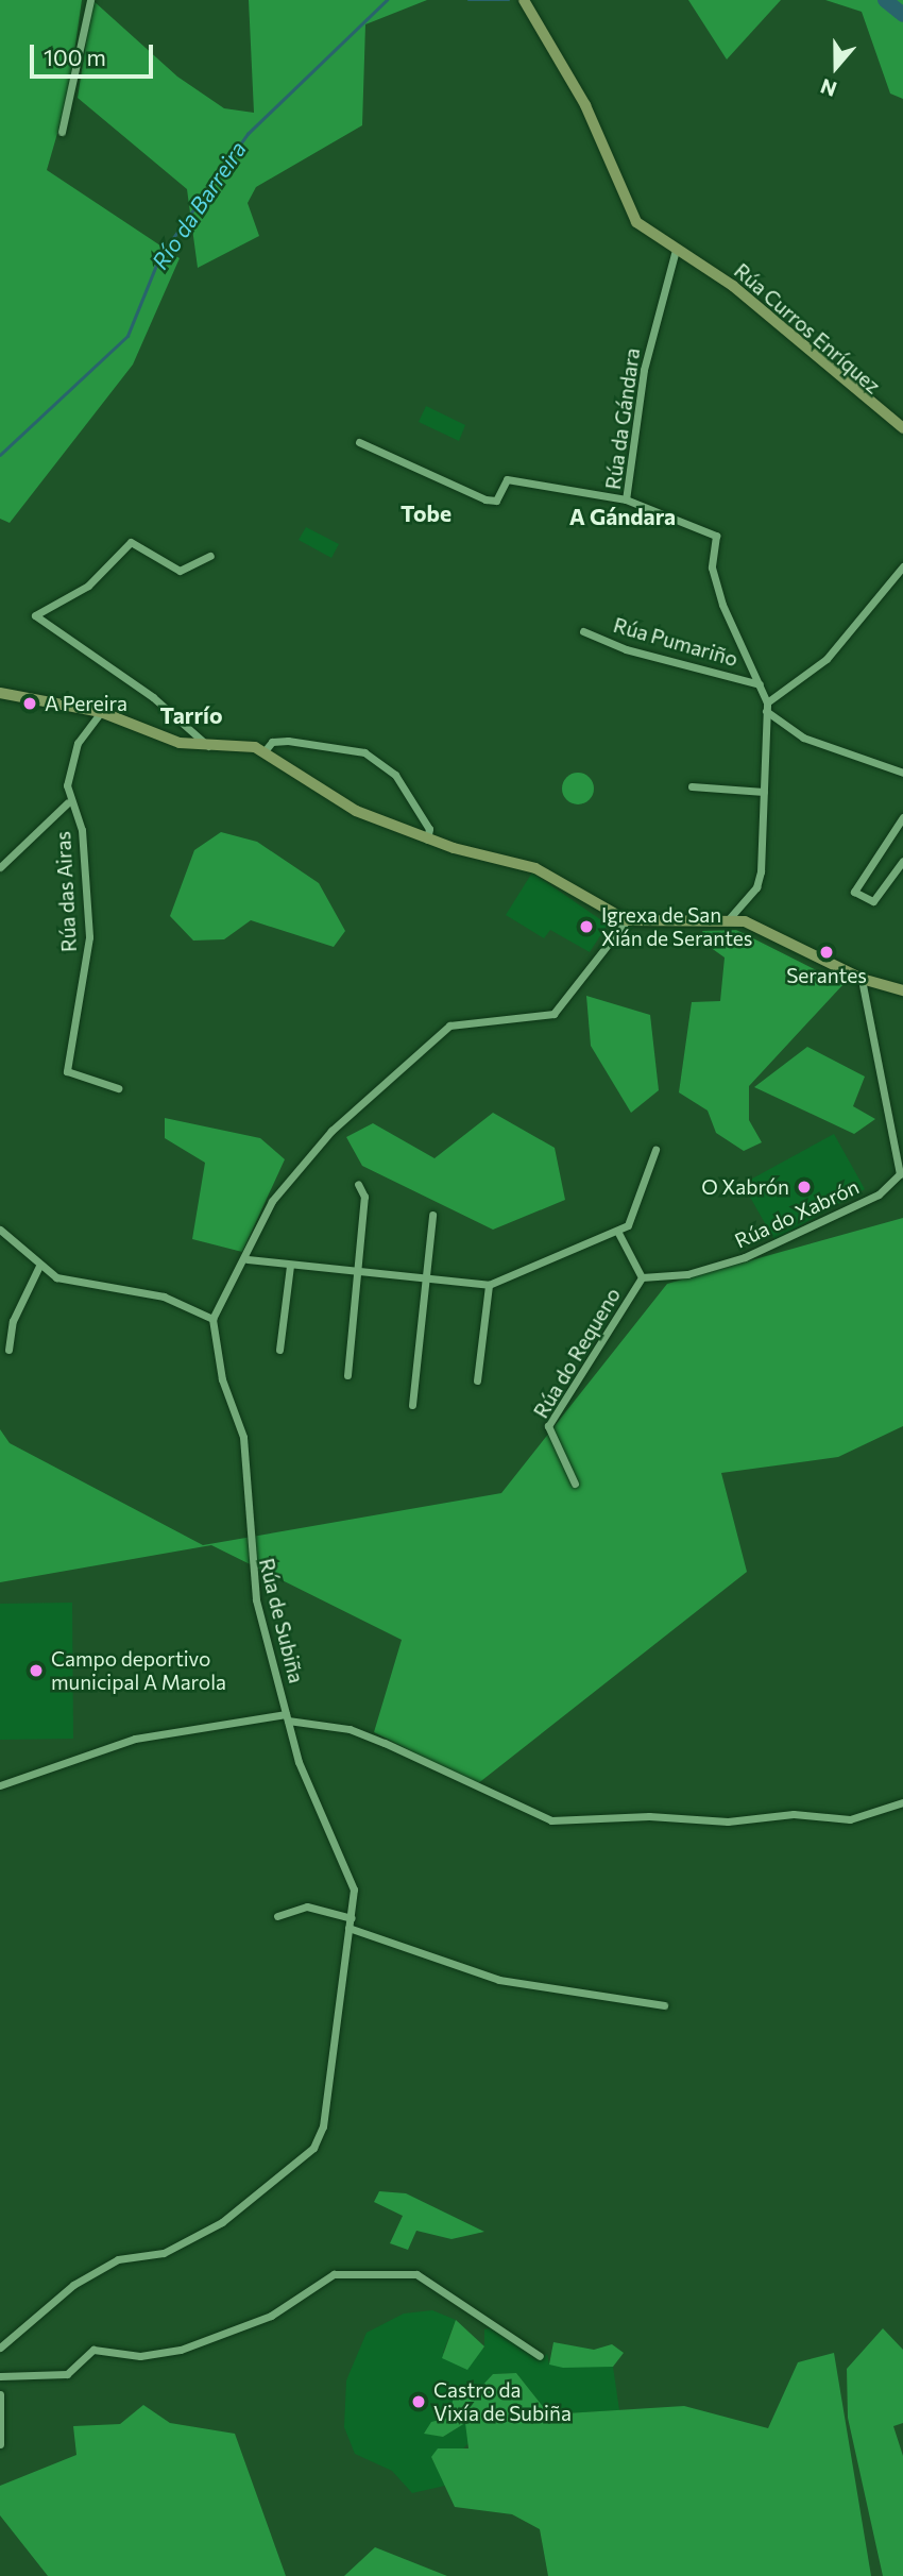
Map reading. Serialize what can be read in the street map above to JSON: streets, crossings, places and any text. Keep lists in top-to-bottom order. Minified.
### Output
{"streets":{"main road":["Rúa Curros Enríquez"],"street":["Rúa da Gándara","Rúa Pumariño","Rúa das Airas","Rúa do Xabrón","Rúa do Requeno","Rúa de Subiña"]},"crossings":[["Rúa Curros Enríquez","Rúa da Gándara"],["Rúa da Gándara","Rúa Pumariño"],["Rúa do Xabrón","Rúa do Requeno"]],"districts":["Tobe","A Gándara","Tarrío"],"water":["Río da Barreira"],"places":["A Pereira","Igrexa de San Xián de Serantes","Serantes","O Xabrón","Campo deportivo municipal A Marola","Castro da Vixía de Subiña"],"scale_bar":"100 m","north":"bottom"}
